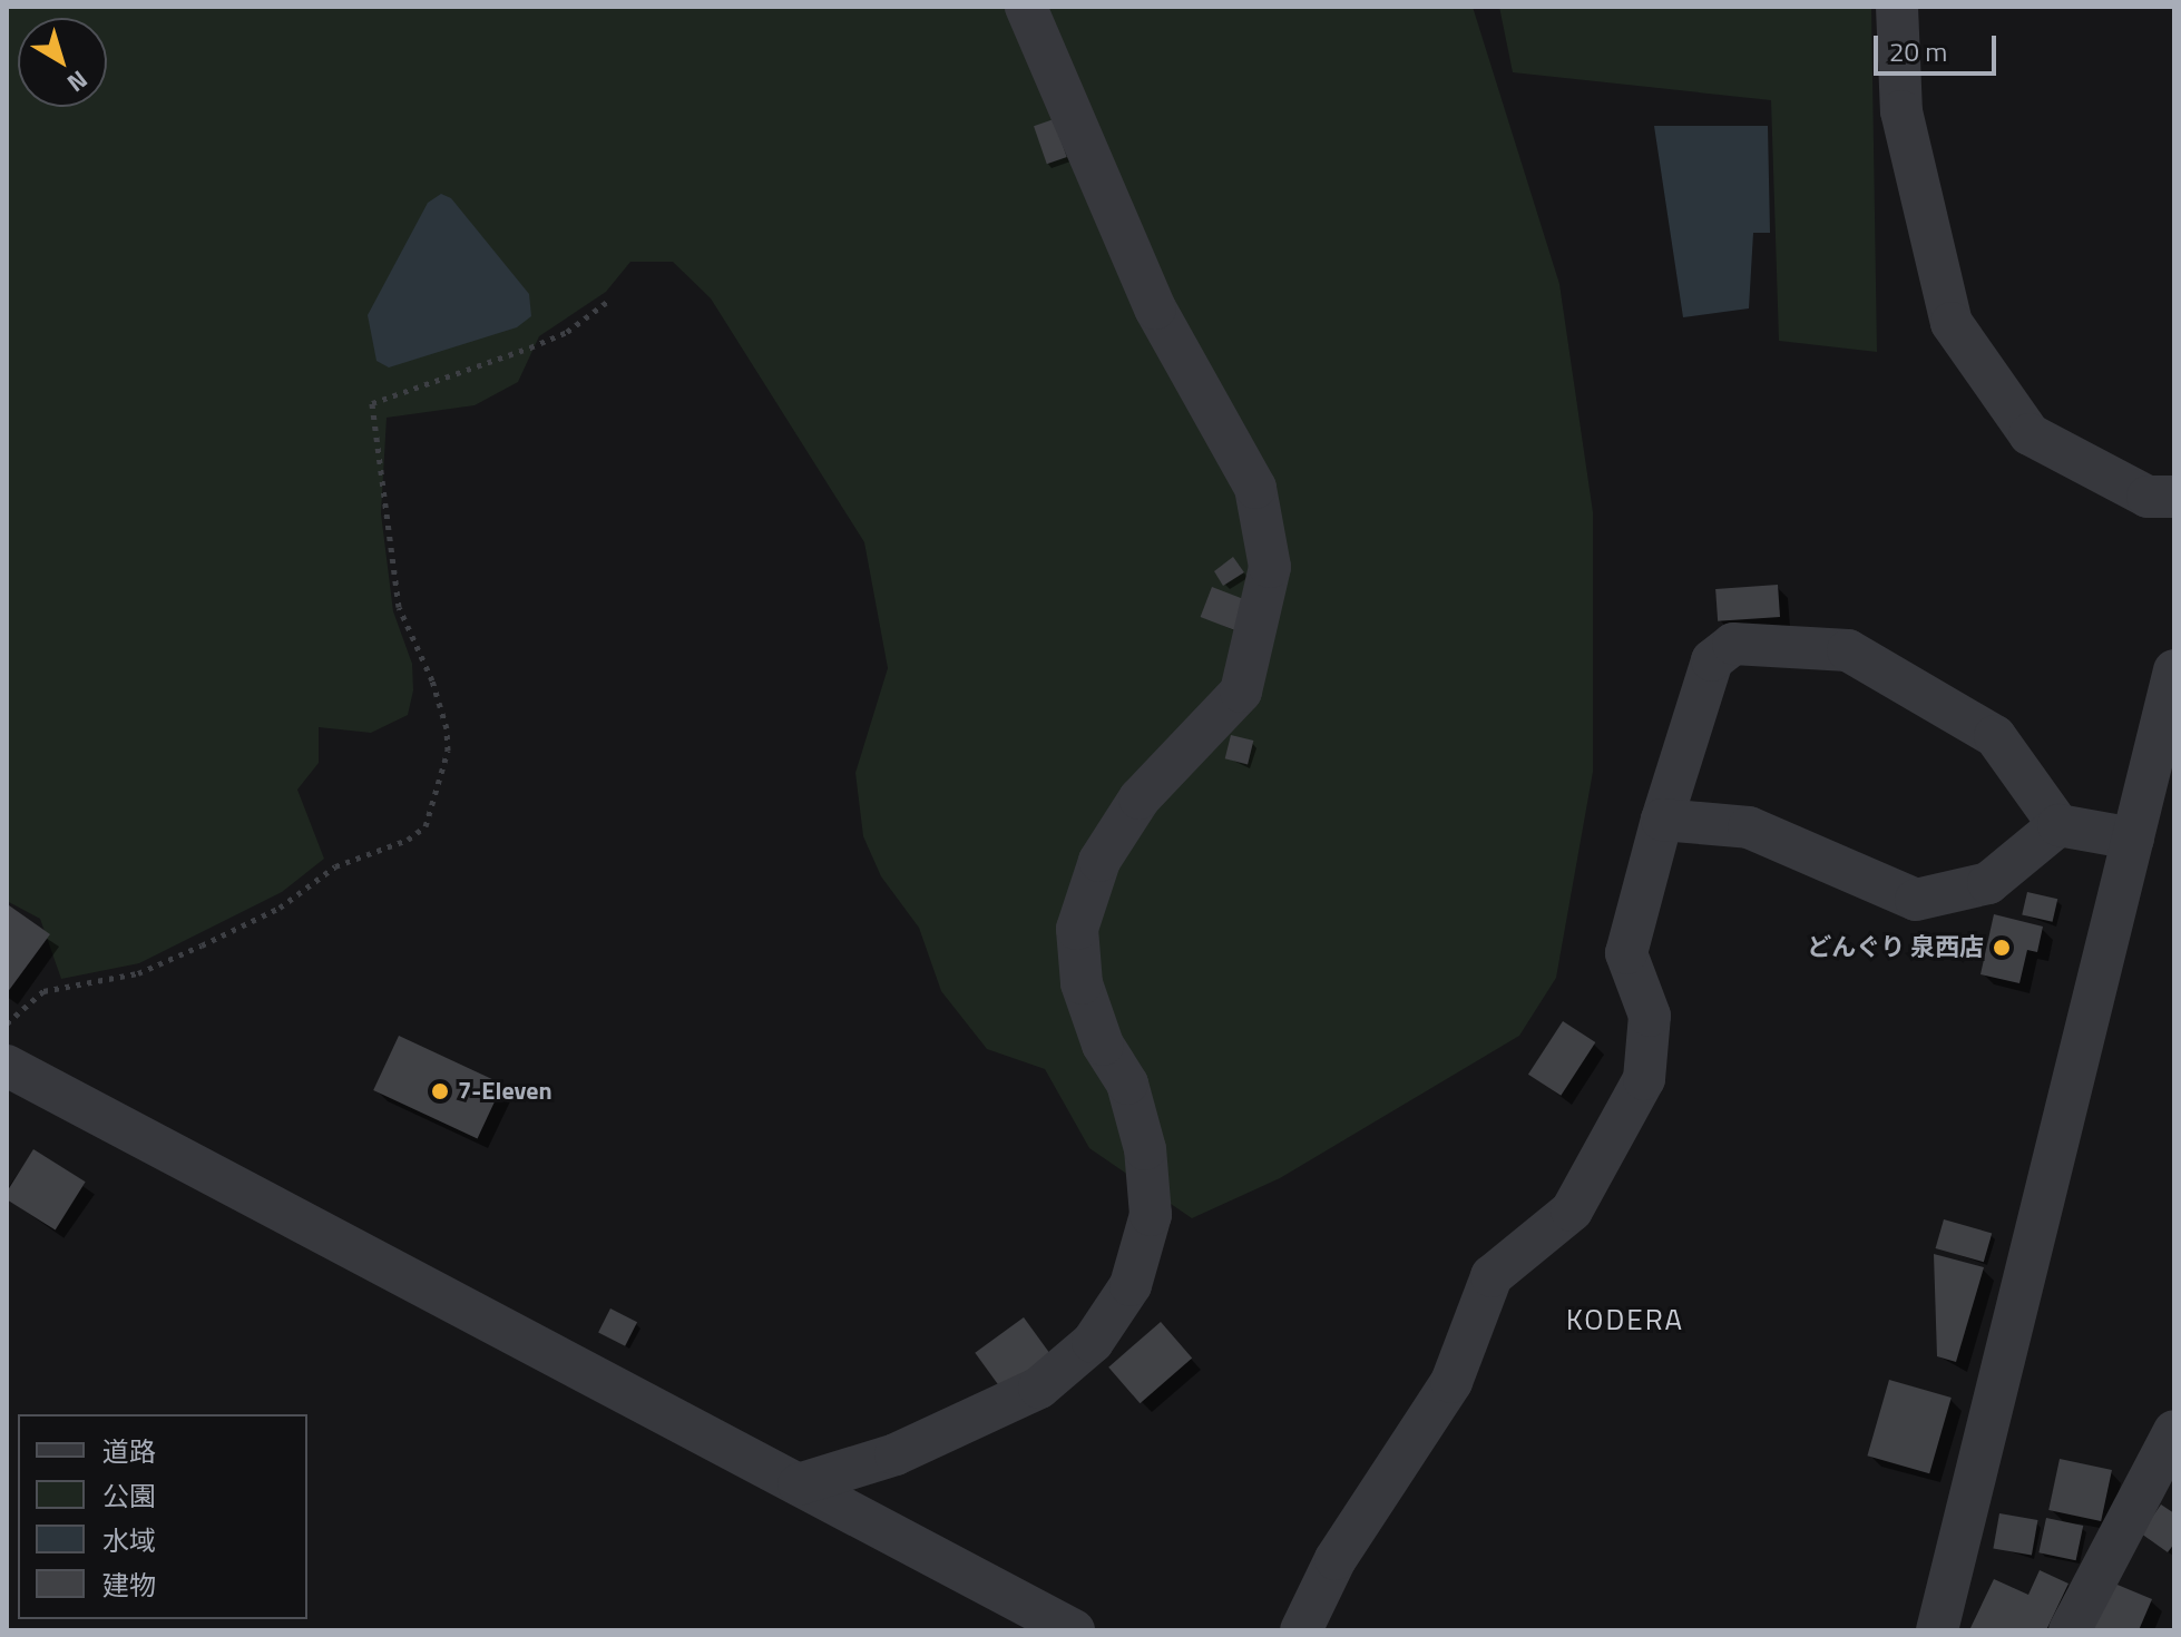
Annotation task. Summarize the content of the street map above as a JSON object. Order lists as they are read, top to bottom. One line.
{"districts":["KODERA"],"places":["どんぐり 泉西店","7-Eleven"],"legend":["道路","公園","水域","建物"],"scale_bar":"20 m","north":"bottom right"}
